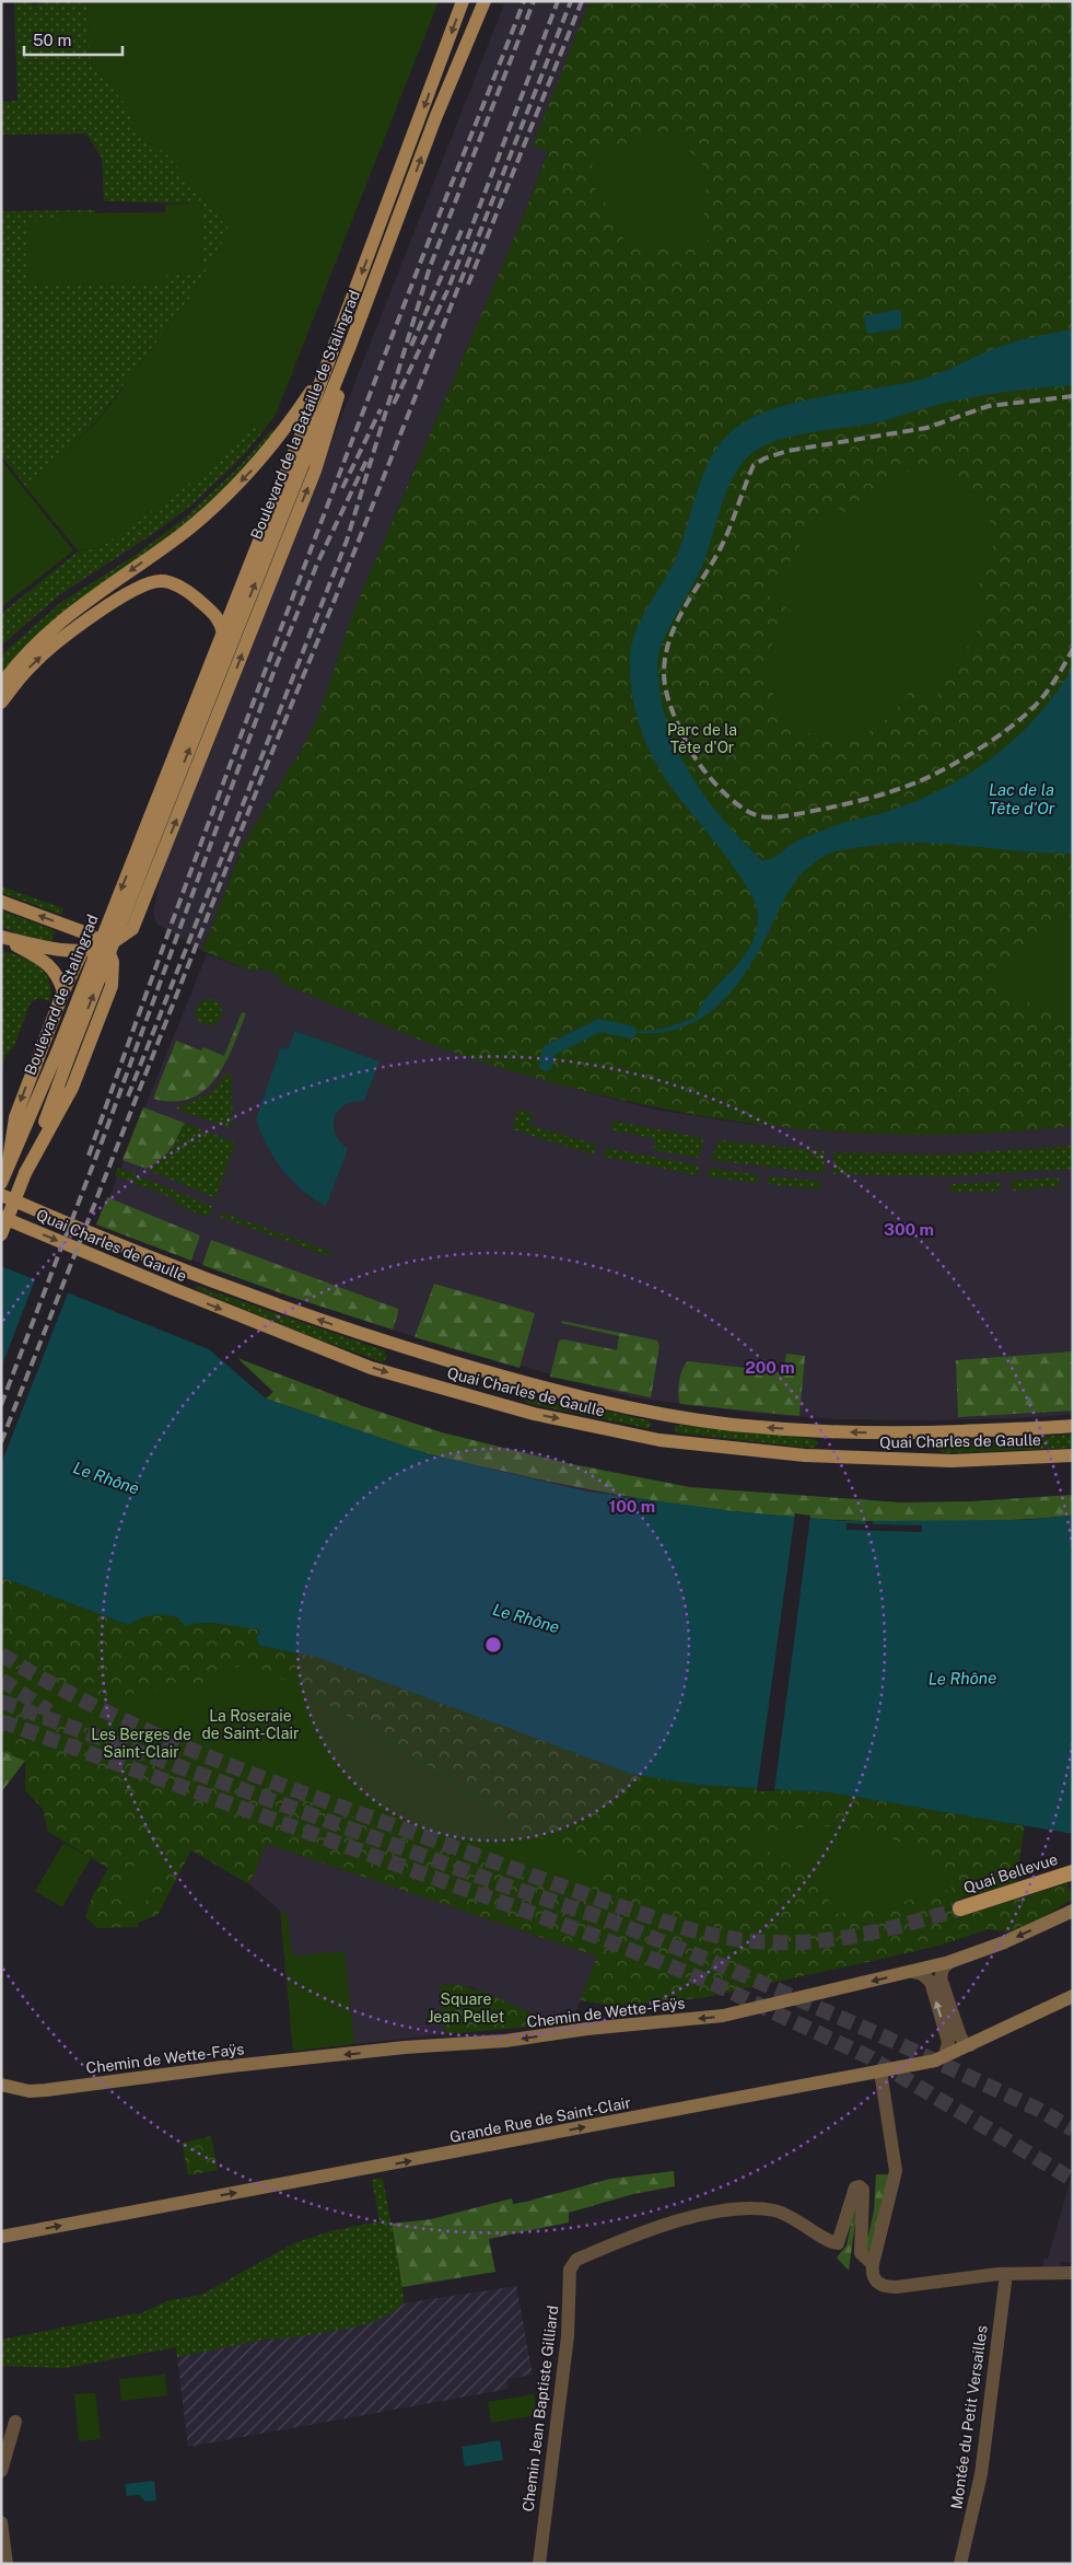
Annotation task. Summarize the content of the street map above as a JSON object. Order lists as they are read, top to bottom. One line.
{"streets":{"highway":["Quai Bellevue"],"main road":["Boulevard de la Bataille de Stalingrad","Boulevard de Stalingrad","Quai Charles de Gaulle","Chemin de Wette-Faÿs","Grande Rue de Saint-Clair"],"street":["Chemin Jean Baptiste Gilliard","Montée du Petit Versailles"]},"crossings":[["Boulevard de la Bataille de Stalingrad","Boulevard de Stalingrad"]],"one_way":["Chemin de Wette-Faÿs","Grande Rue de Saint-Clair"],"water":["Lac de la Tête d'Or","Le Rhône"],"parks":["Parc de la Tête d'Or","La Roseraie de Saint-Clair","Les Berges de Saint-Clair","Square Jean Pellet"],"scale_bar":"50 m","rings":["300 m","200 m","100 m"]}
